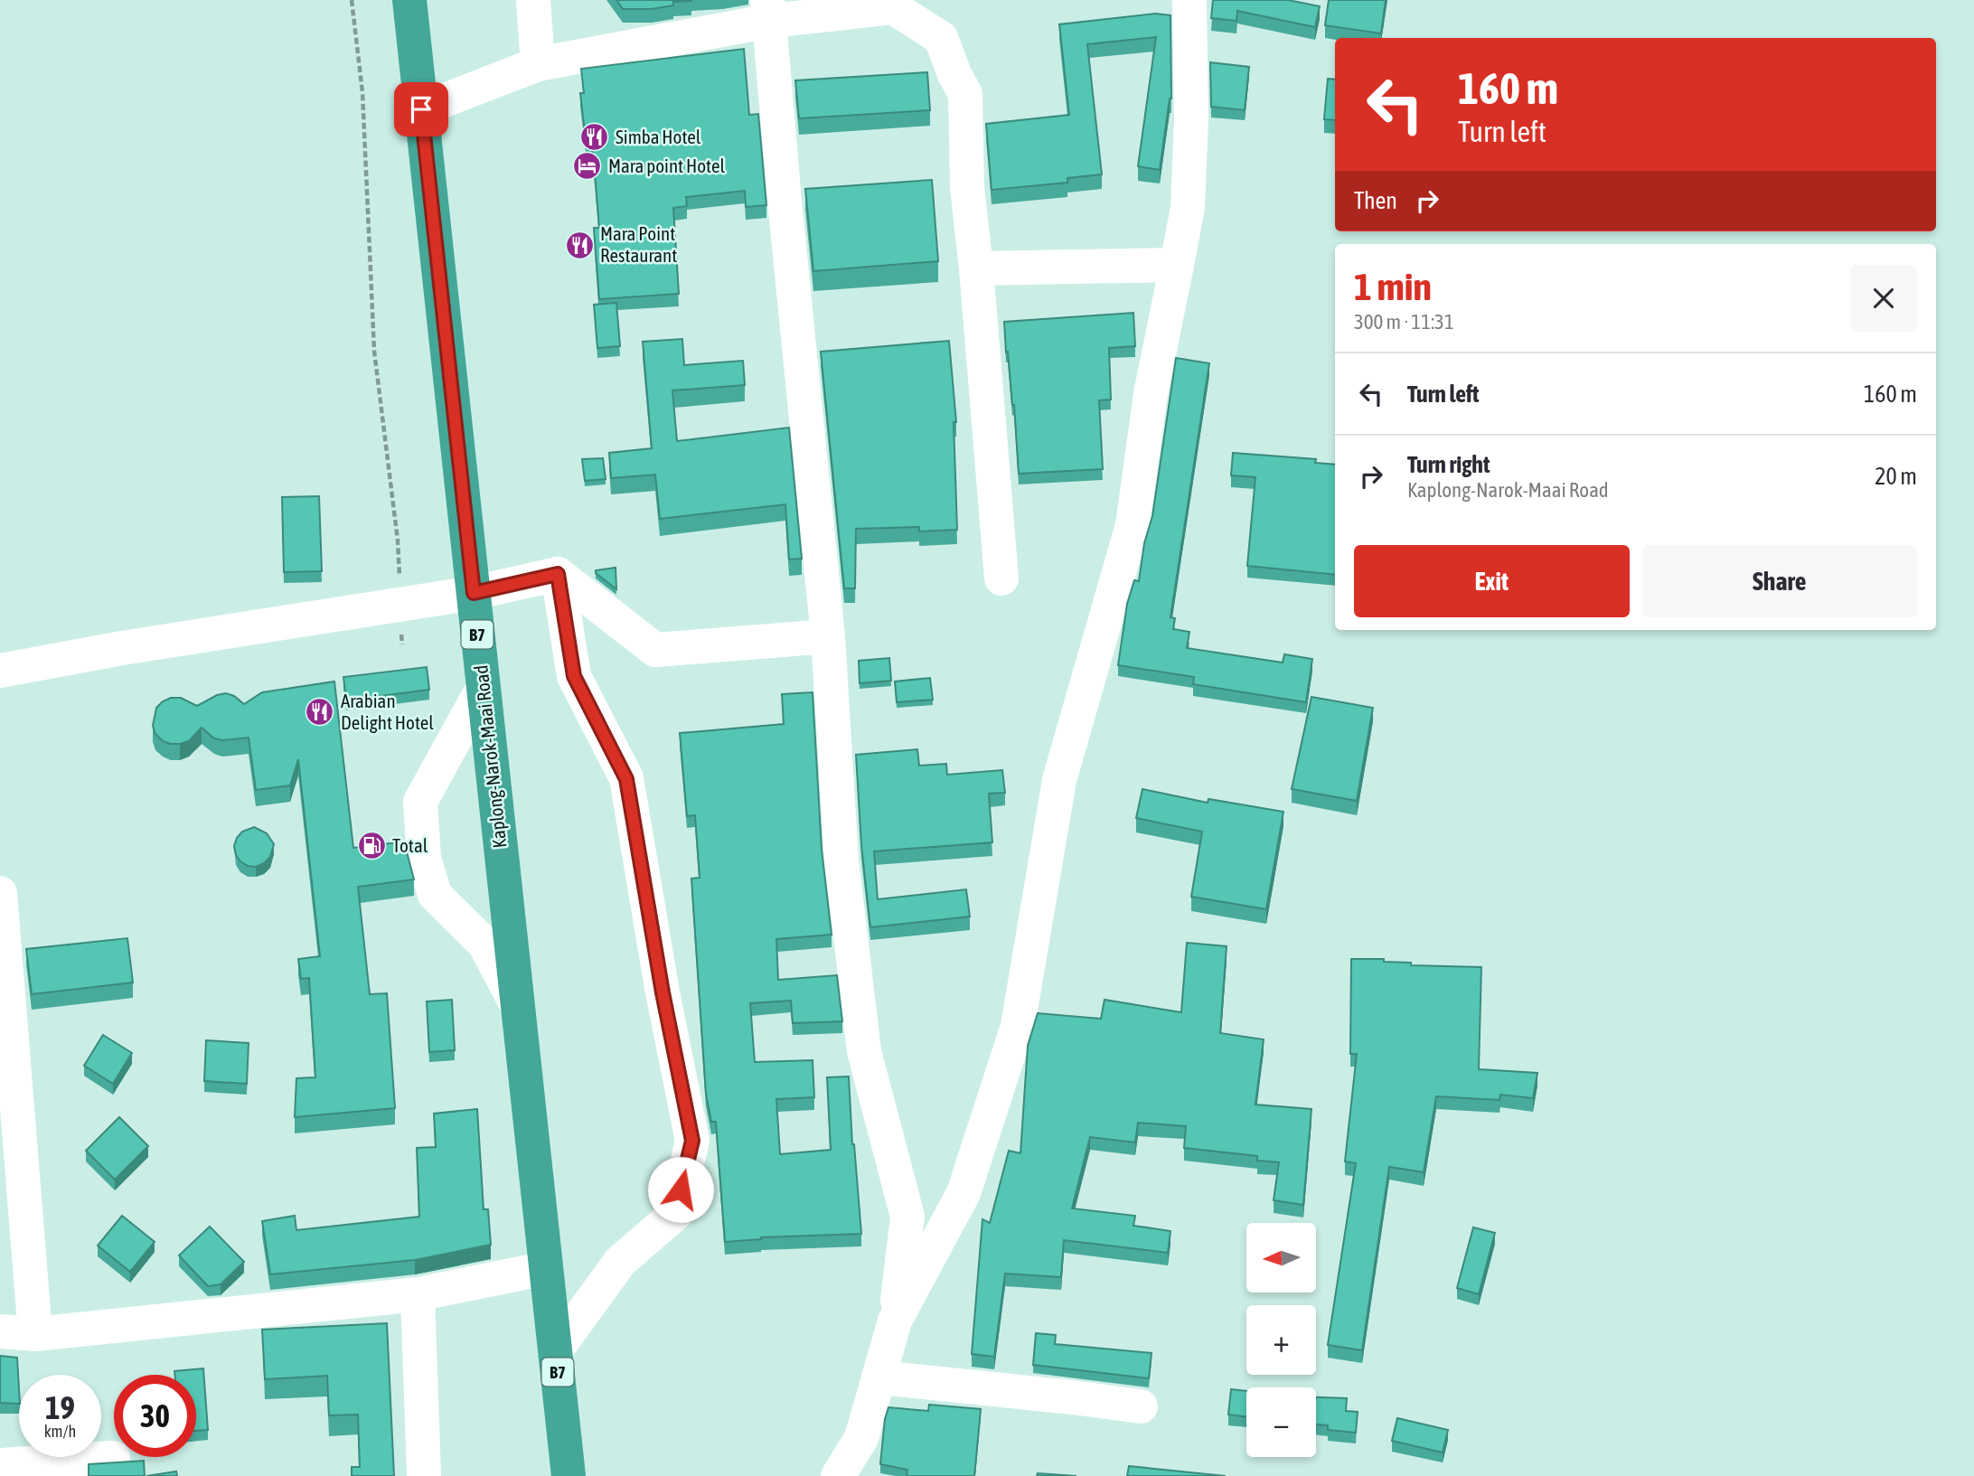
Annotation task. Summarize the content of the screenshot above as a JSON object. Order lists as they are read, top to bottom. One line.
{"streets":{"highway":["B7","Kaplong-Narok-Maai Road"]},"places":{"restaurant":["Simba Hotel","Mara Point Restaurant","Arabian Delight Hotel"],"hotel":["Mara point Hotel"],"fuel station":["Total"]},"north":"left","page":{"turn":["160 m","Turn left"],"then":"Then","heading":["1 min","300 m · 11:31"],"list":[{"name":"Turn left","value":"160 m"},{"name":"Turn right","note":"Kaplong-Narok-Maai Road","value":"20 m"}],"buttons":["Exit","Share"],"map_buttons":["+","−"],"speed":"19 km/h","limit":"30"}}
